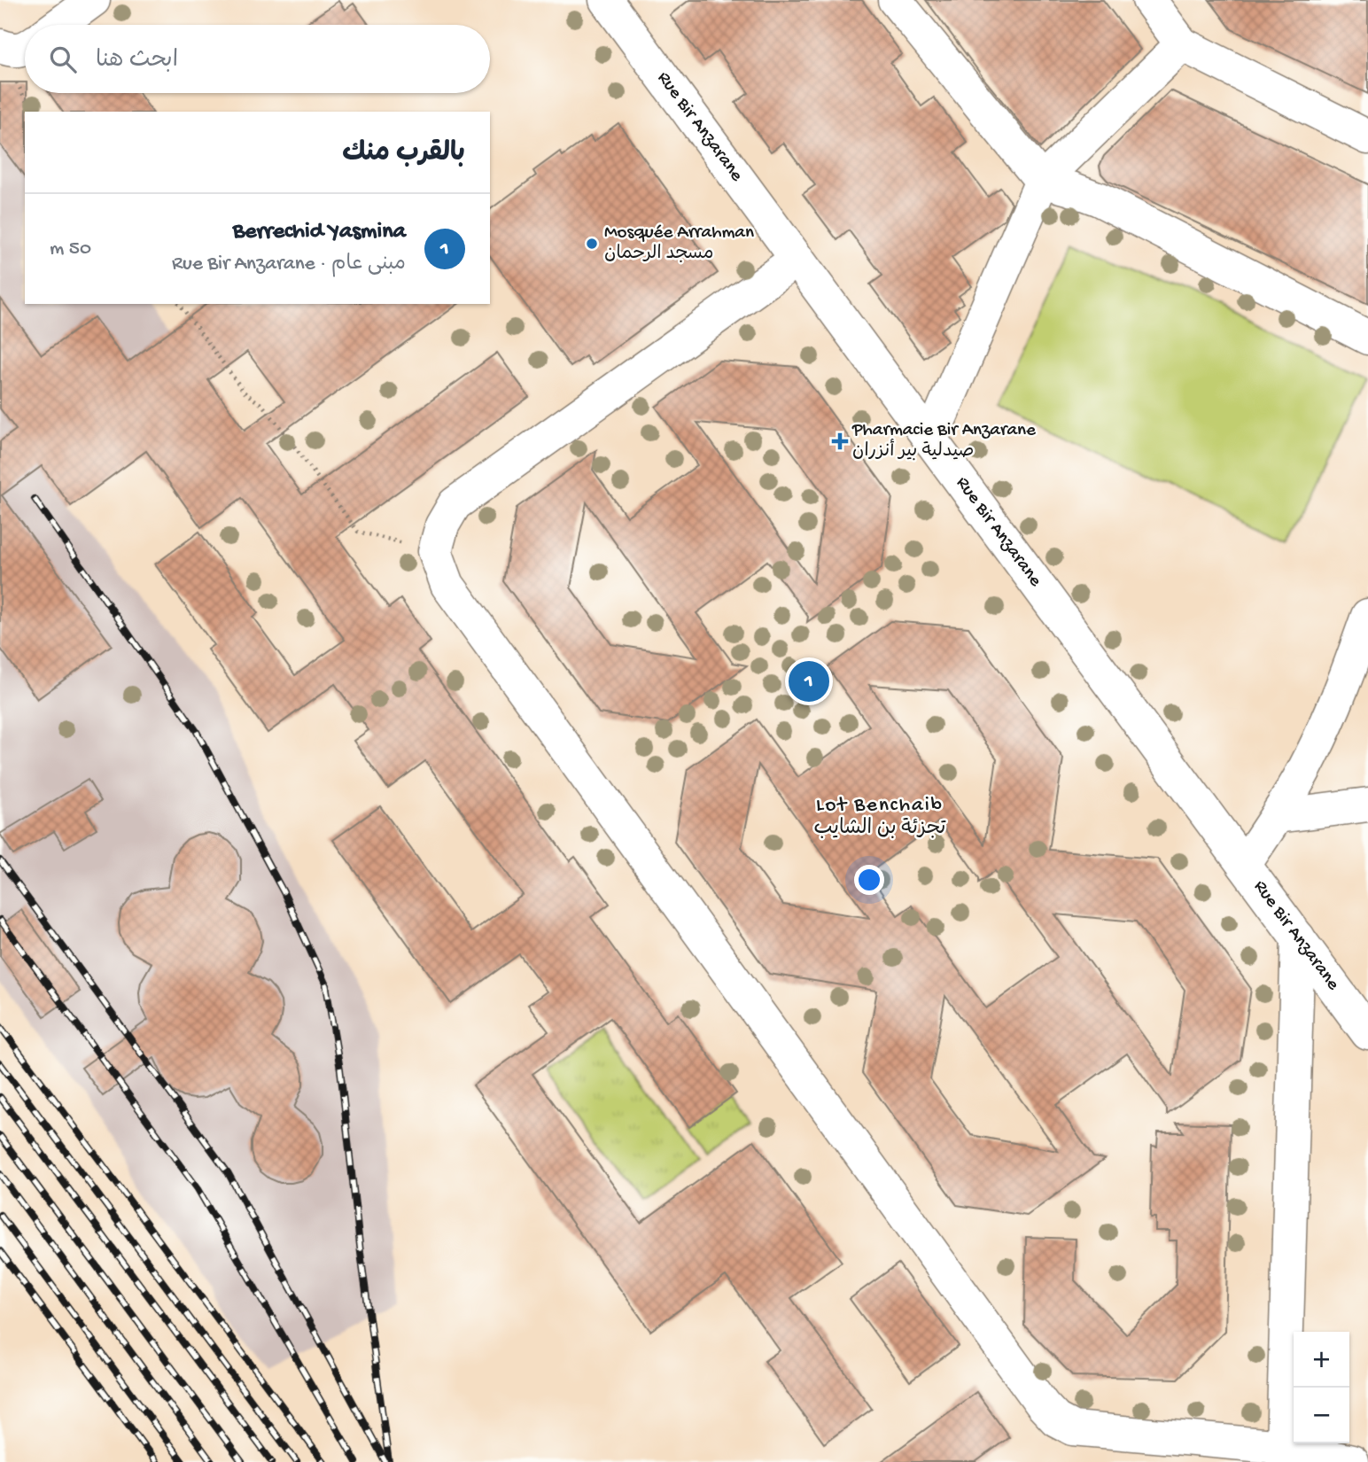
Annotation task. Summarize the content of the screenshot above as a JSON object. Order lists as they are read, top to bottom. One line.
{"streets":{"street":["Rue Bir Anzarane"]},"districts":["Lot Benchaib تجزئة بن الشايب"],"places":{"other":["Mosquée Arrahman مسجد الرحمان"],"health":["Pharmacie Bir Anzarane صيدلية بير أنزران"]},"page":{"search":"ابحث هنا","heading":"بالقرب منك","list":[{"mark":"1","name":"Berrechid Yasmina","note":"مبنى عام · Rue Bir Anzarane","value":"50 m"}],"pins":"1","map_buttons":["+","−"]}}
